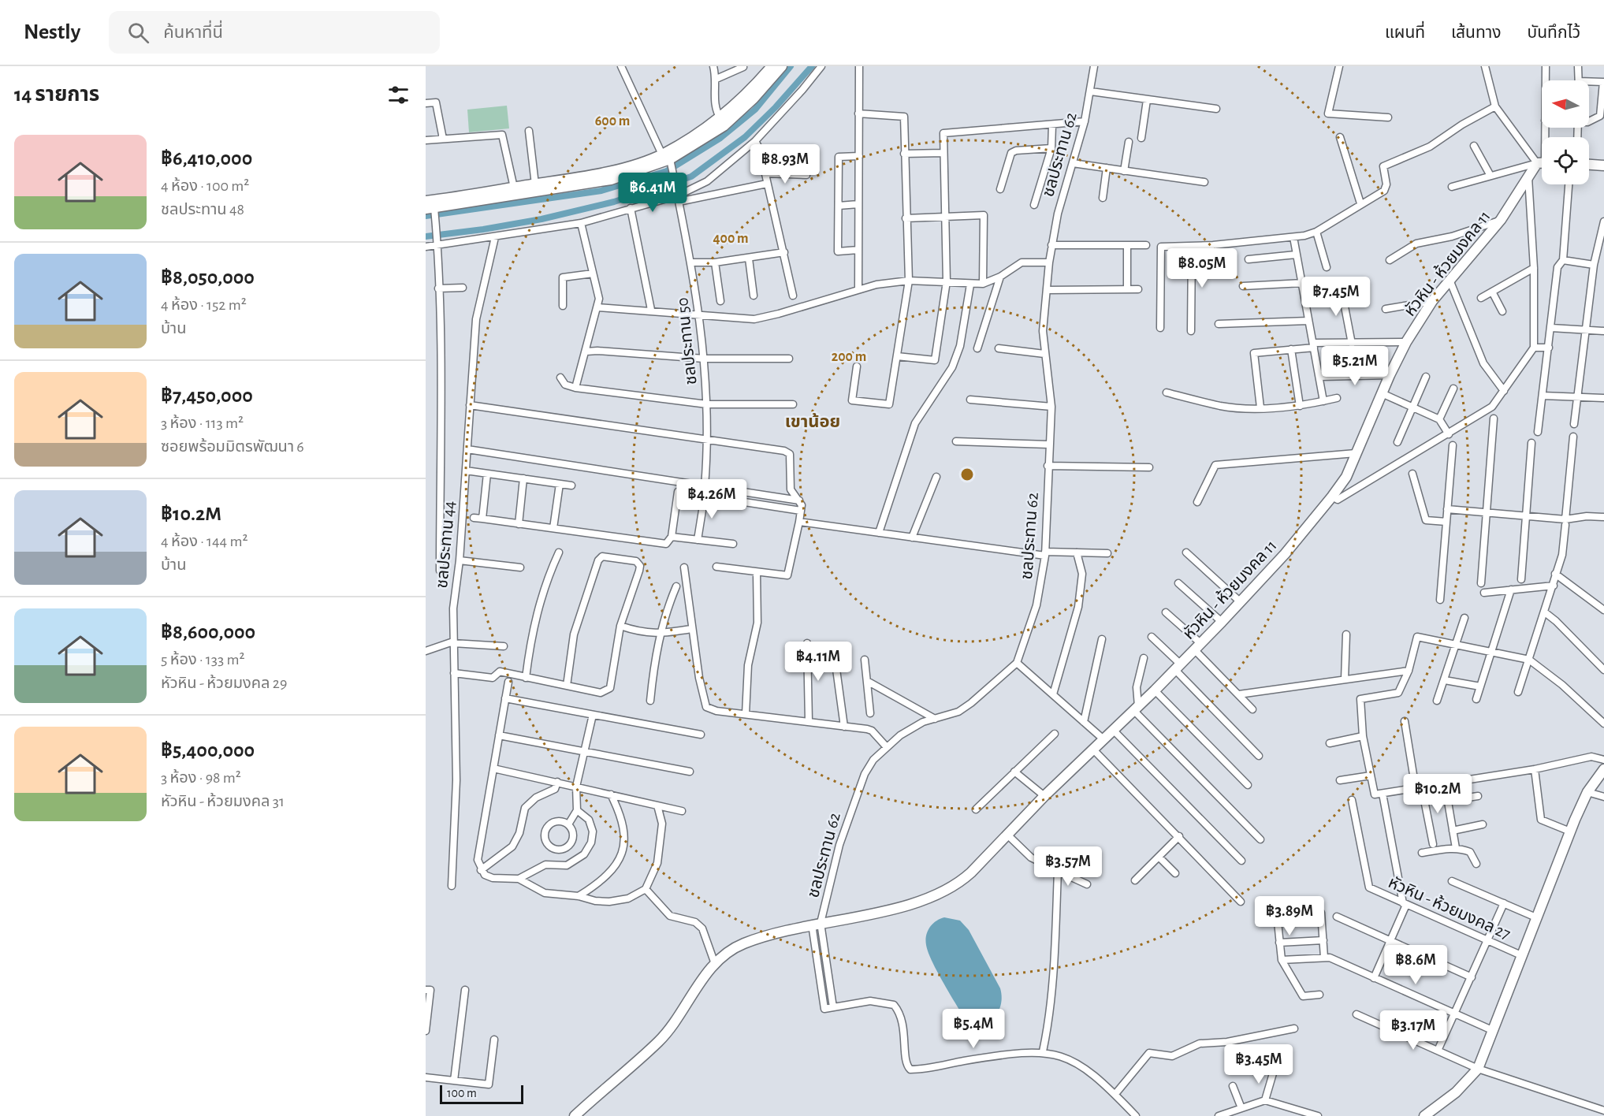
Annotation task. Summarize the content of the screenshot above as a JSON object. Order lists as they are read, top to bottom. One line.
{"streets":{"street":["ชลประทาน 62","หัวหิน - ห้วยมงคล 11","ชลประทาน 50","ชลประทาน 44","หัวหิน - ห้วยมงคล 27"]},"crossings":[["ชลประทาน 62","หัวหิน - ห้วยมงคล 11"]],"districts":["เขาน้อย"],"scale_bar":"100 m","north":"left","page":{"header":"Nestly","search":"ค้นหาที่นี่","nav":["แผนที่","เส้นทาง","บันทึกไว้"],"heading":"14 รายการ","list":[{"name":"฿6,410,000","note":"4 ห้อง · 100 m² · ชลประทาน 48"},{"name":"฿8,050,000","note":"4 ห้อง · 152 m² · บ้าน"},{"name":"฿7,450,000","note":"3 ห้อง · 113 m² · ซอยพร้อมมิตรพัฒนา 6"},{"name":"฿10.2M","note":"4 ห้อง · 144 m² · บ้าน"},{"name":"฿8,600,000","note":"5 ห้อง · 133 m² · หัวหิน - ห้วยมงคล 29"},{"name":"฿5,400,000","note":"3 ห้อง · 98 m² · หัวหิน - ห้วยมงคล 31"}],"price":["฿8.93M","฿6.41M","฿8.05M","฿7.45M","฿5.21M","฿4.26M","฿4.11M","฿10.2M","฿3.57M","฿3.89M","฿8.6M","฿5.4M","฿3.17M","฿3.45M"],"scale":"100 m"},"rings":["600 m","400 m","200 m"]}
